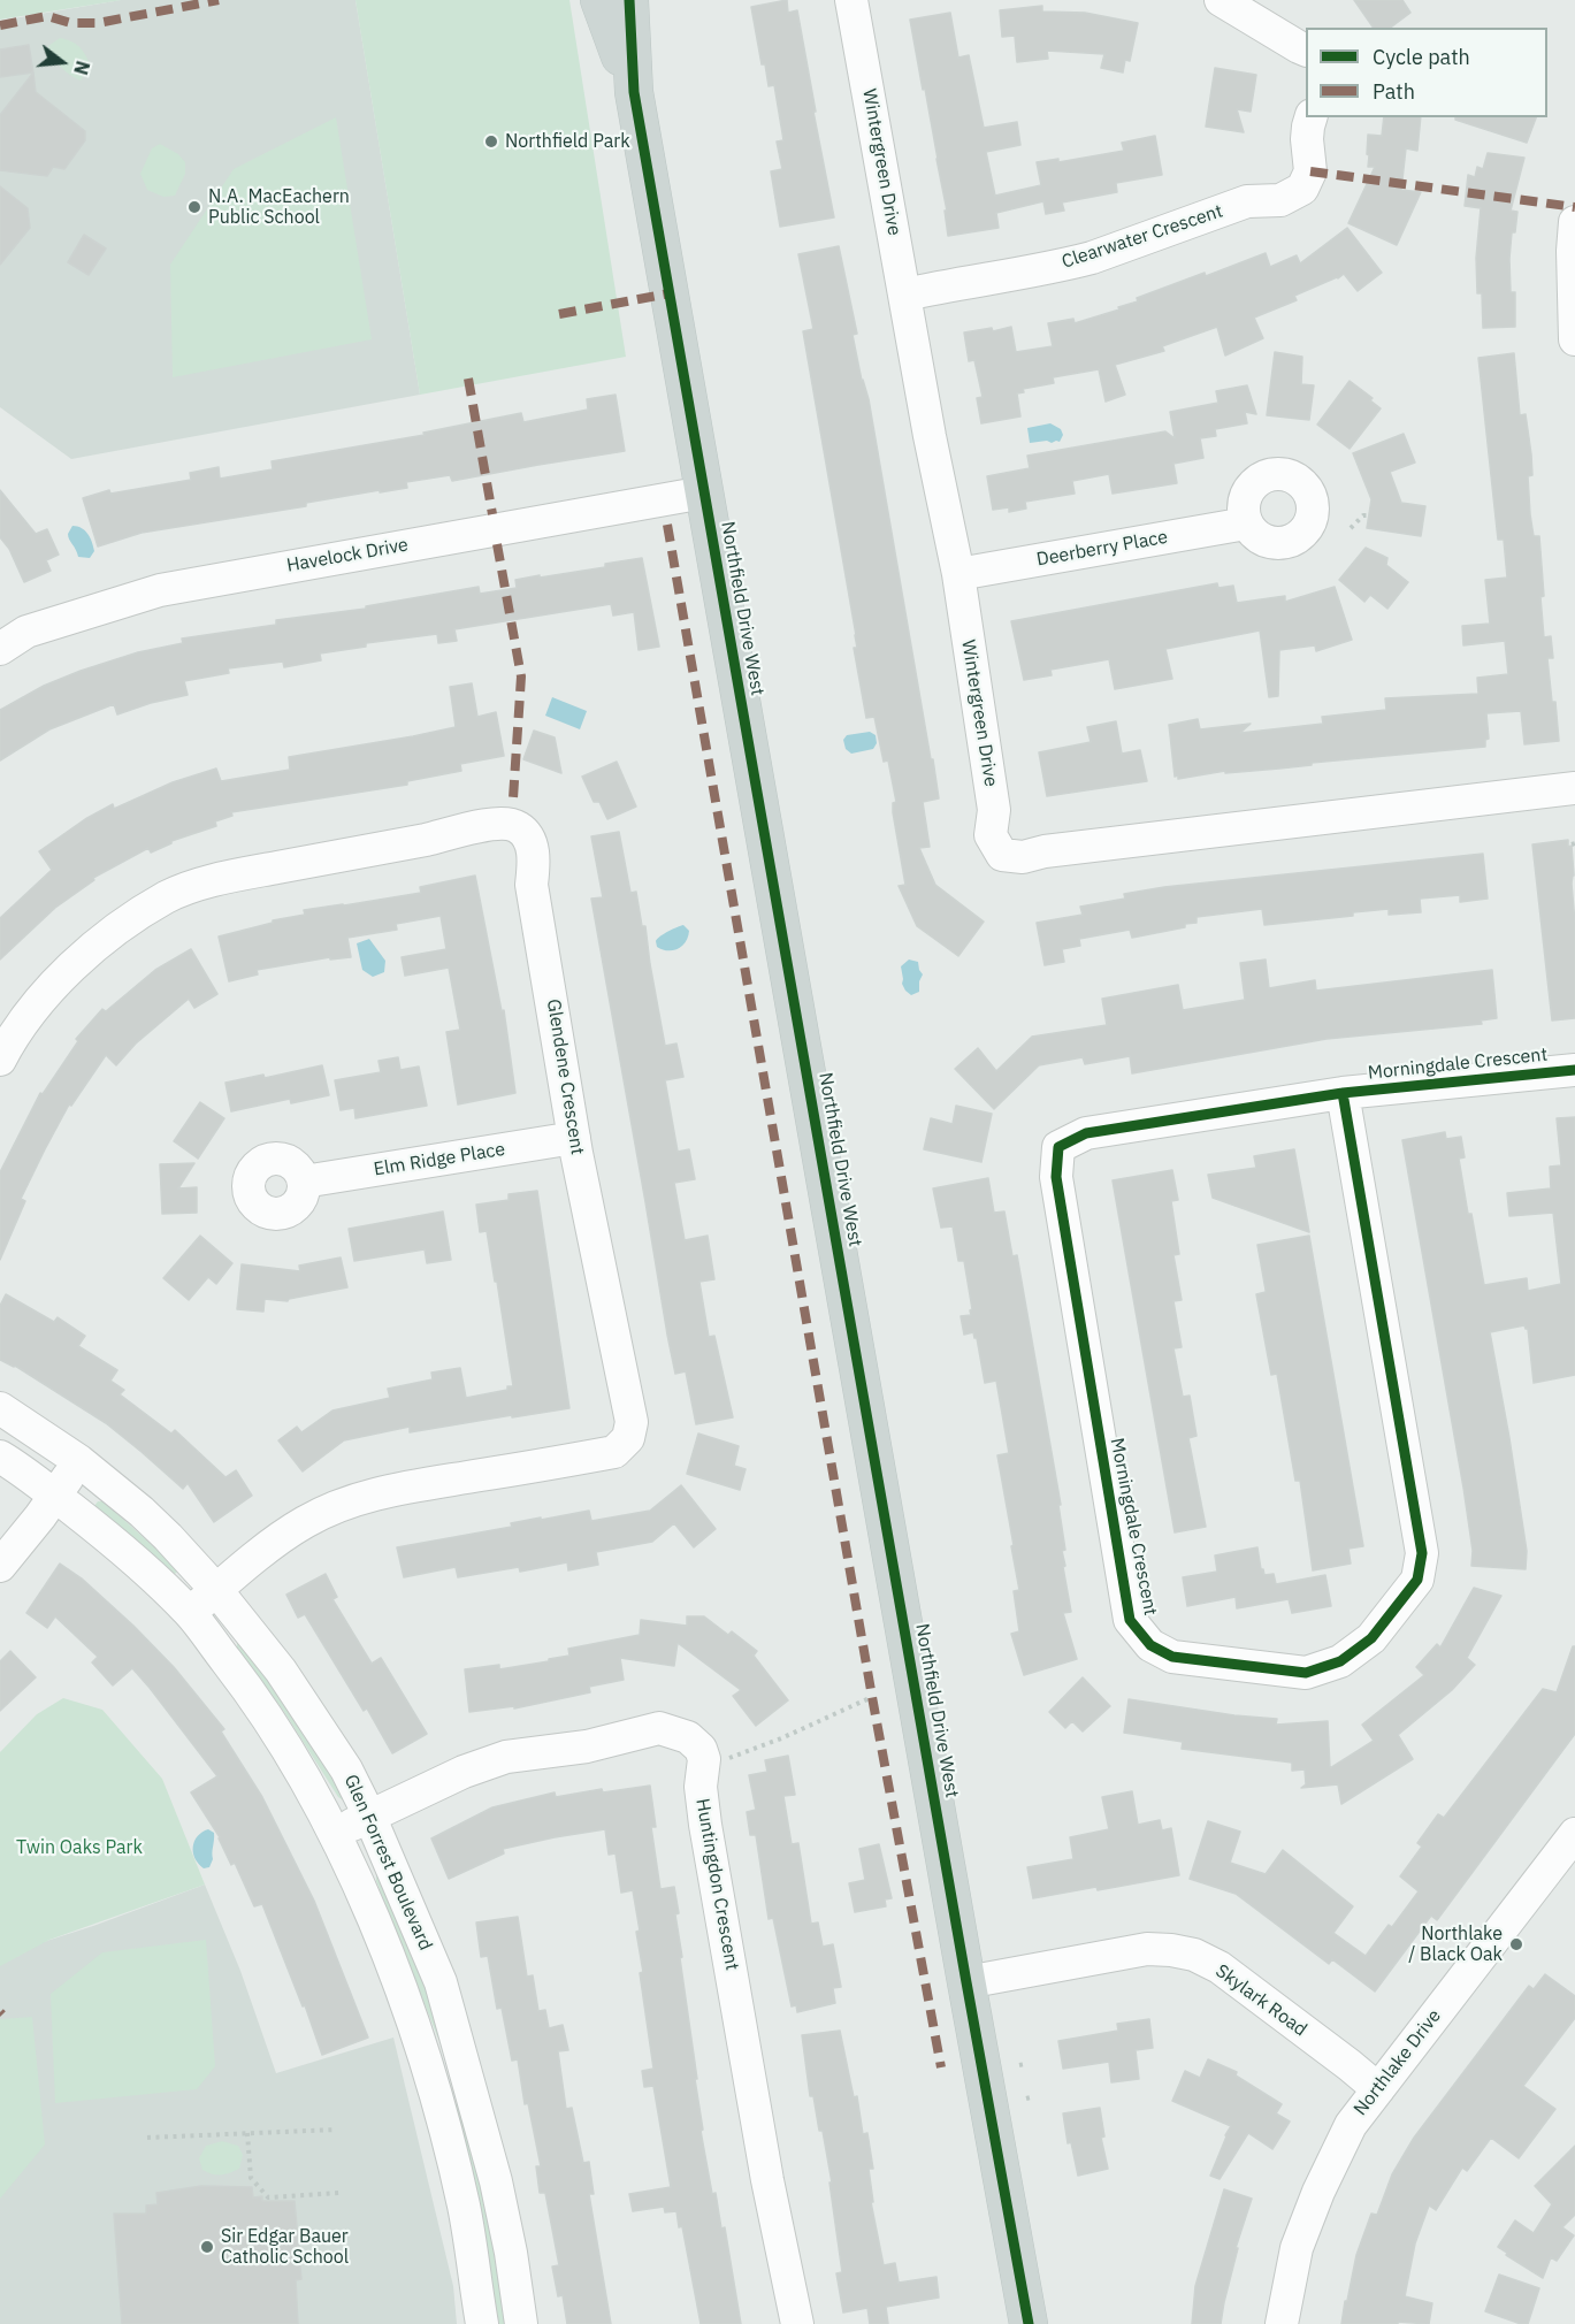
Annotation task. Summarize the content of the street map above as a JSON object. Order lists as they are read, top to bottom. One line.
{"streets":{"main road":["Northfield Drive West"],"street":["Wintergreen Drive","Clearwater Crescent","Deerberry Place","Havelock Drive","Morningdale Crescent","Glendene Crescent","Elm Ridge Place","Glen Forrest Boulevard","Huntingdon Crescent","Skylark Road","Northlake Drive"]},"crossings":[["Wintergreen Drive","Clearwater Crescent"],["Wintergreen Drive","Deerberry Place"],["Havelock Drive","Northfield Drive West"],["Northfield Drive West","Skylark Road"],["Glendene Crescent","Elm Ridge Place"],["Glendene Crescent","Glen Forrest Boulevard"],["Skylark Road","Northlake Drive"]],"parks":["Twin Oaks Park"],"places":["Northfield Park","N.A. MacEachern Public School","Northlake / Black Oak","Sir Edgar Bauer Catholic School"],"legend":["Cycle path","Path"],"north":"right"}
